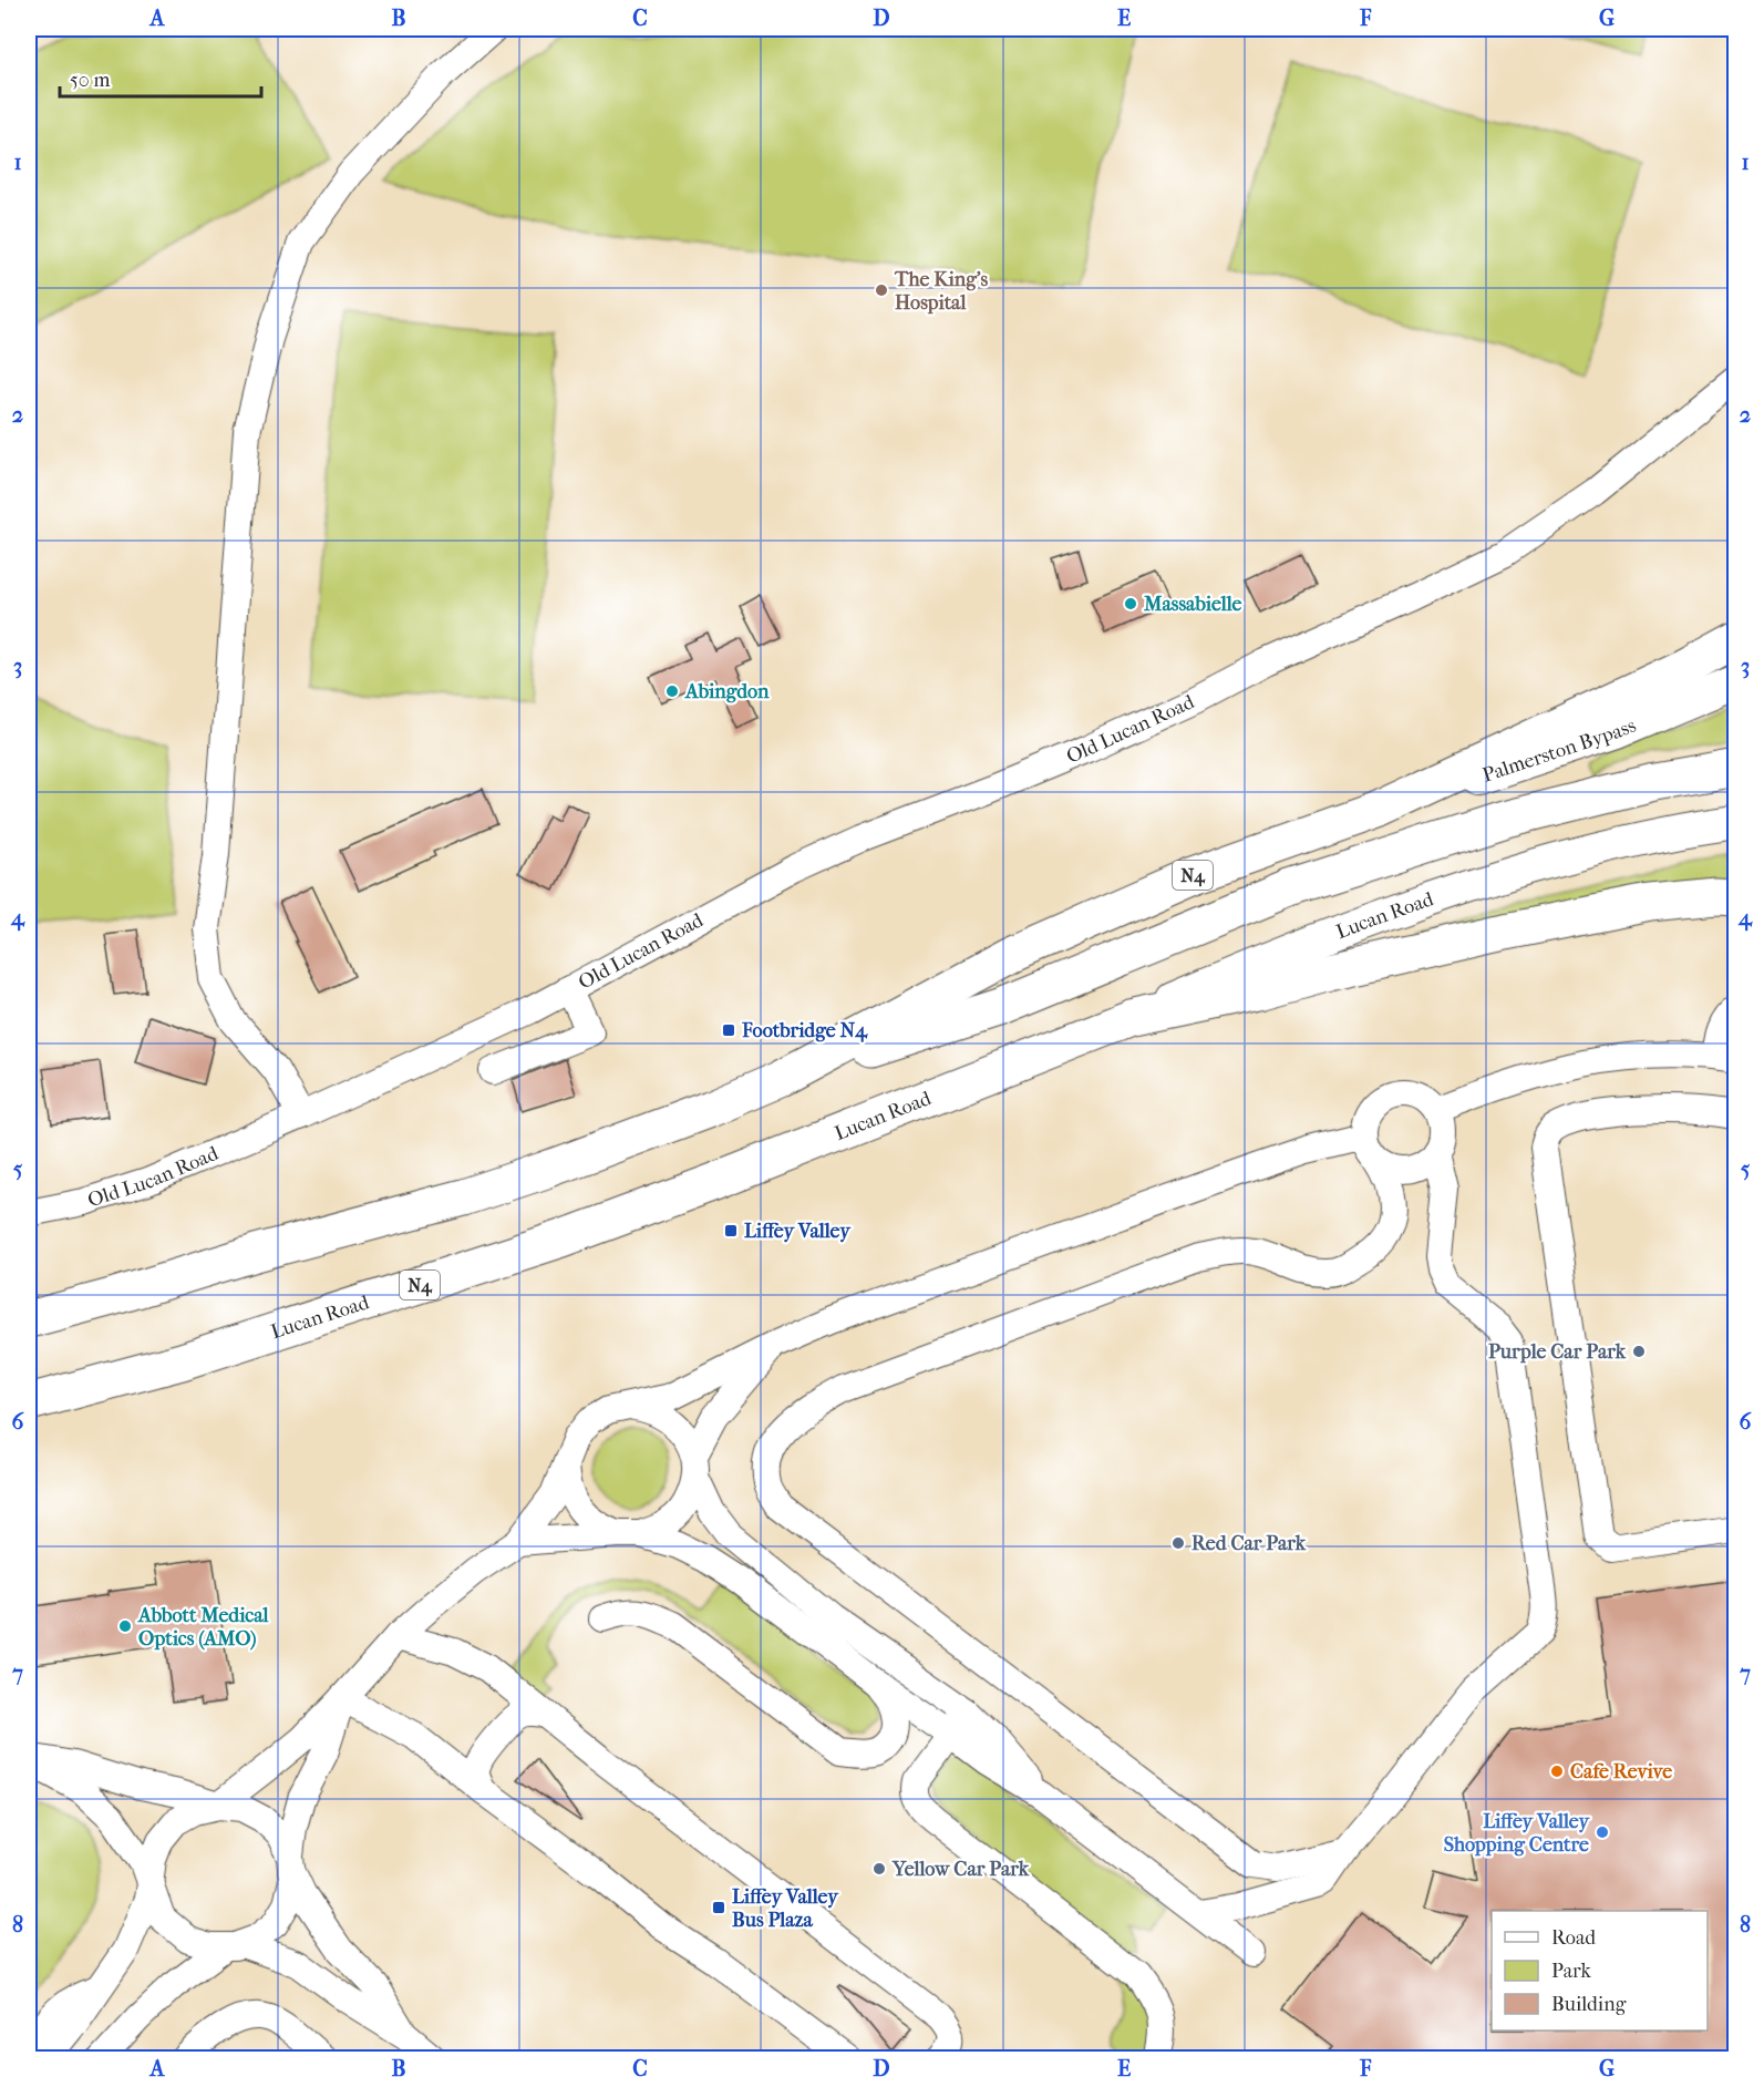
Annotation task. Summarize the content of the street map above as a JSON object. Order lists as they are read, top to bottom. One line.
{"streets":{"highway":["N4","Lucan Road"],"main road":["Palmerston Bypass"],"street":["Old Lucan Road"]},"crossings":[["Palmerston Bypass","N4"]],"places":{"other":["The King's Hospital","Massabielle","Abingdon","Purple Car Park","Red Car Park","Abbott Medical Optics (AMO)","Cafe Revive","Liffey Valley Shopping Centre","Yellow Car Park"],"transit":["Footbridge N4","Liffey Valley","Liffey Valley Bus Plaza"]},"legend":["Road","Park","Building"],"scale_bar":"50 m","grid":{"columns":["A","B","C","D","E","F","G"],"rows":["1","2","3","4","5","6","7","8"]}}
